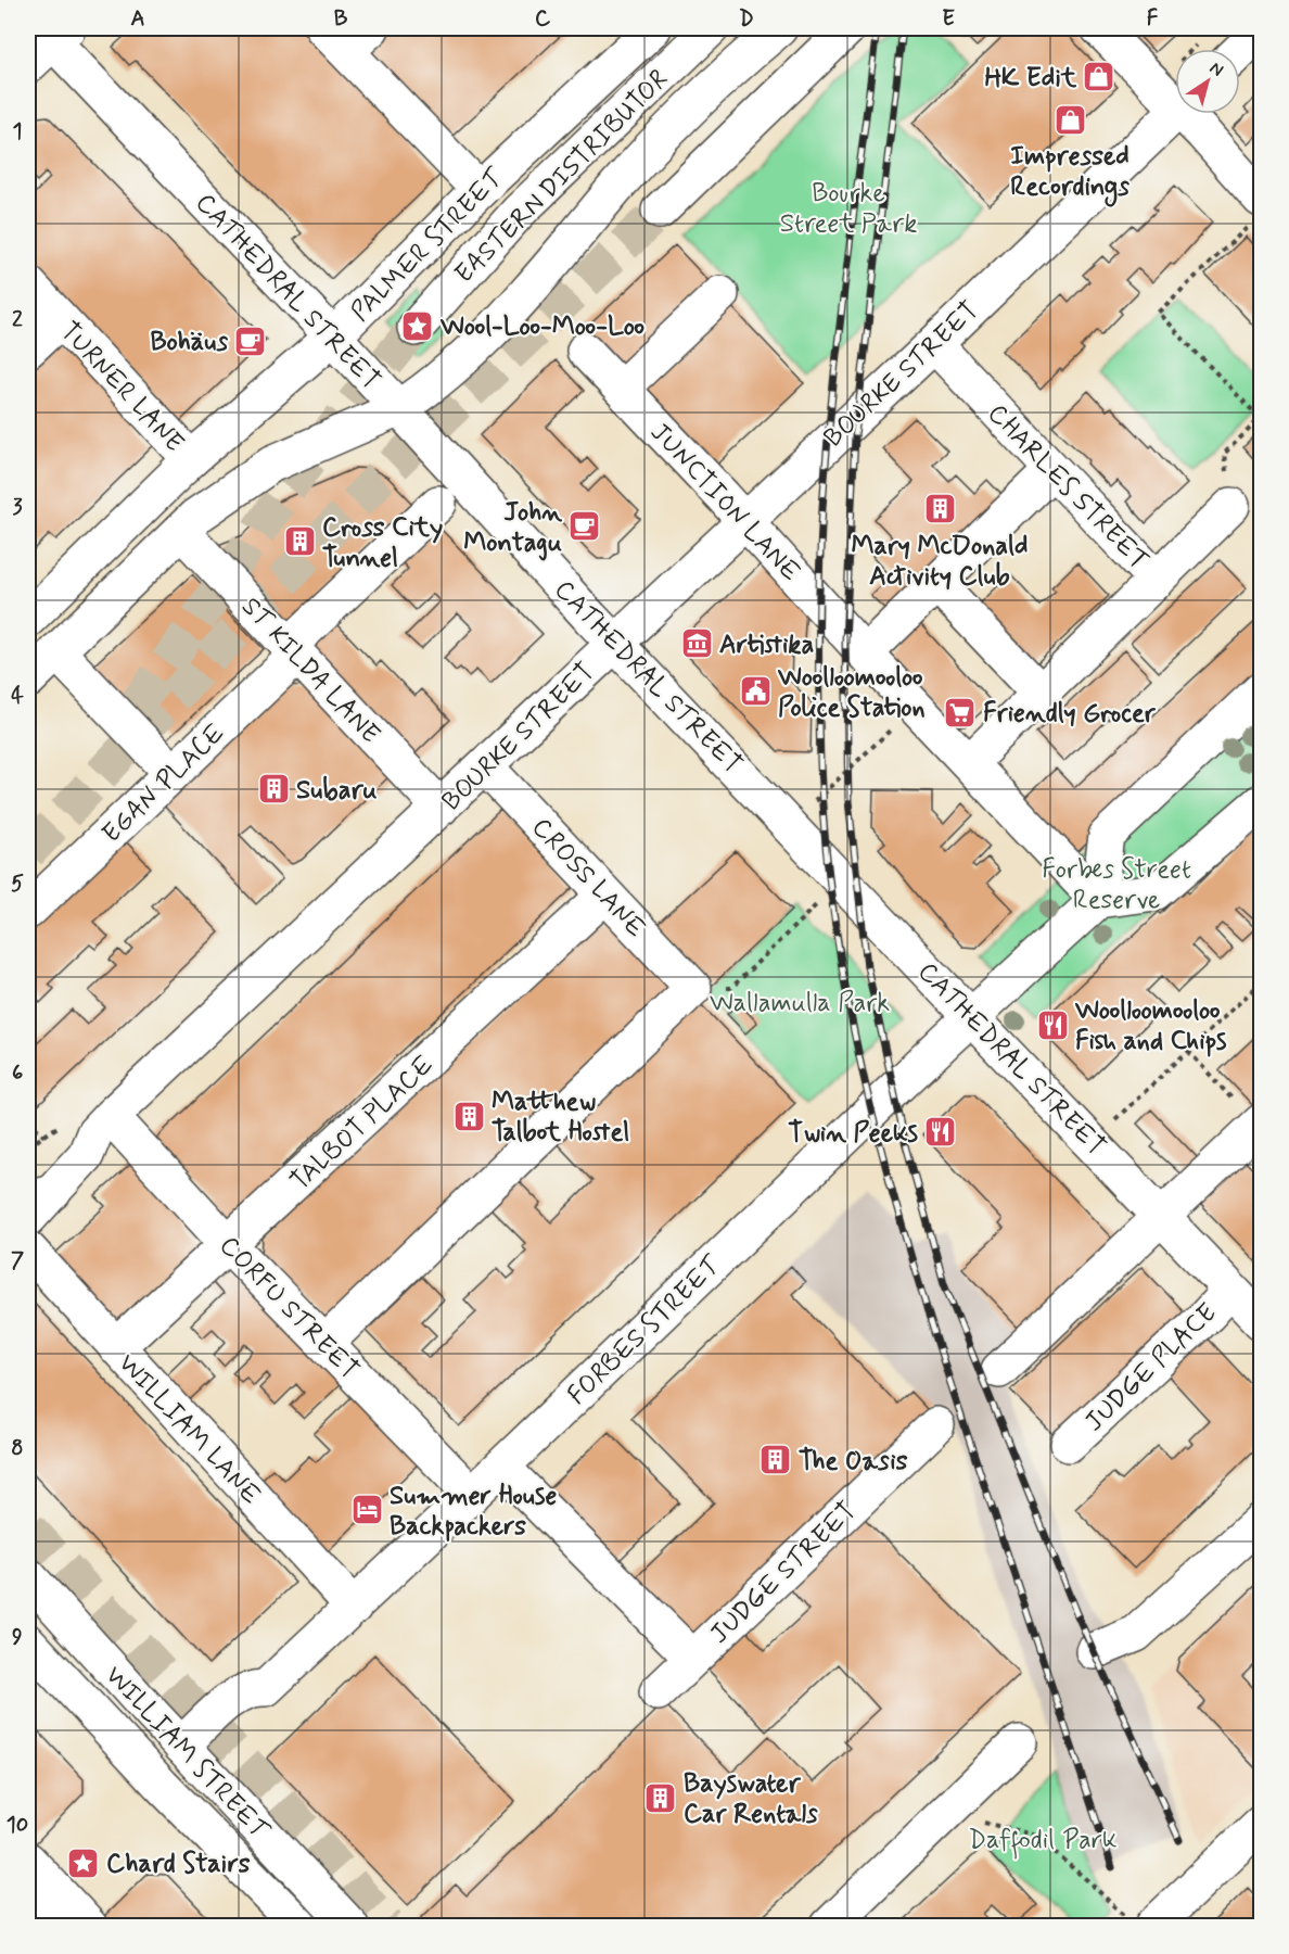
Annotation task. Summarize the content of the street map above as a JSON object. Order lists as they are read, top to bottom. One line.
{"streets":{"main road":["EASTERN DISTRIBUTOR","PALMER STREET","CATHEDRAL STREET","BOURKE STREET","TURNER LANE","CHARLES STREET","JUNCTION LANE","ST KILDA LANE","EGAN PLACE","CROSS LANE","TALBOT PLACE","CORFU STREET","FORBES STREET","JUDGE PLACE","WILLIAM LANE","JUDGE STREET","WILLIAM STREET"]},"crossings":[["PALMER STREET","CATHEDRAL STREET"],["PALMER STREET","TURNER LANE"],["CATHEDRAL STREET","BOURKE STREET"],["CATHEDRAL STREET","FORBES STREET"],["CATHEDRAL STREET","JUDGE PLACE"],["BOURKE STREET","CHARLES STREET"],["BOURKE STREET","JUNCTION LANE"],["BOURKE STREET","ST KILDA LANE"],["BOURKE STREET","CROSS LANE"],["BOURKE STREET","CORFU STREET"],["CHARLES STREET","JUNCTION LANE"],["JUNCTION LANE","FORBES STREET"],["ST KILDA LANE","EGAN PLACE"],["CROSS LANE","TALBOT PLACE"],["TALBOT PLACE","CORFU STREET"],["TALBOT PLACE","WILLIAM LANE"],["CORFU STREET","FORBES STREET"],["FORBES STREET","WILLIAM LANE"],["FORBES STREET","WILLIAM STREET"]],"parks":["Bourke Street Park","Forbes Street Reserve","Wallamulla Park","Daffodil Park"],"places":{"shop":["HK Edit","Impressed Recordings"],"place":["Wool-Loo-Moo-Loo","Chard Stairs"],"cafe":["Bohäus","John Montagu"],"building":["Mary McDonald Activity Club","Cross City Tunnel","Subaru","Matthew Talbot Hostel","The Oasis","Bayswater Car Rentals"],"museum":["Artistika"],"public building":["Woolloomooloo Police Station"],"supermarket":["Friendly Grocer"],"restaurant":["Woolloomooloo Fish and Chips","Twin Peeks"],"hotel":["Summer House Backpackers"]},"north":"top right","grid":{"columns":["A","B","C","D","E","F"],"rows":["1","2","3","4","5","6","7","8","9","10"]}}
